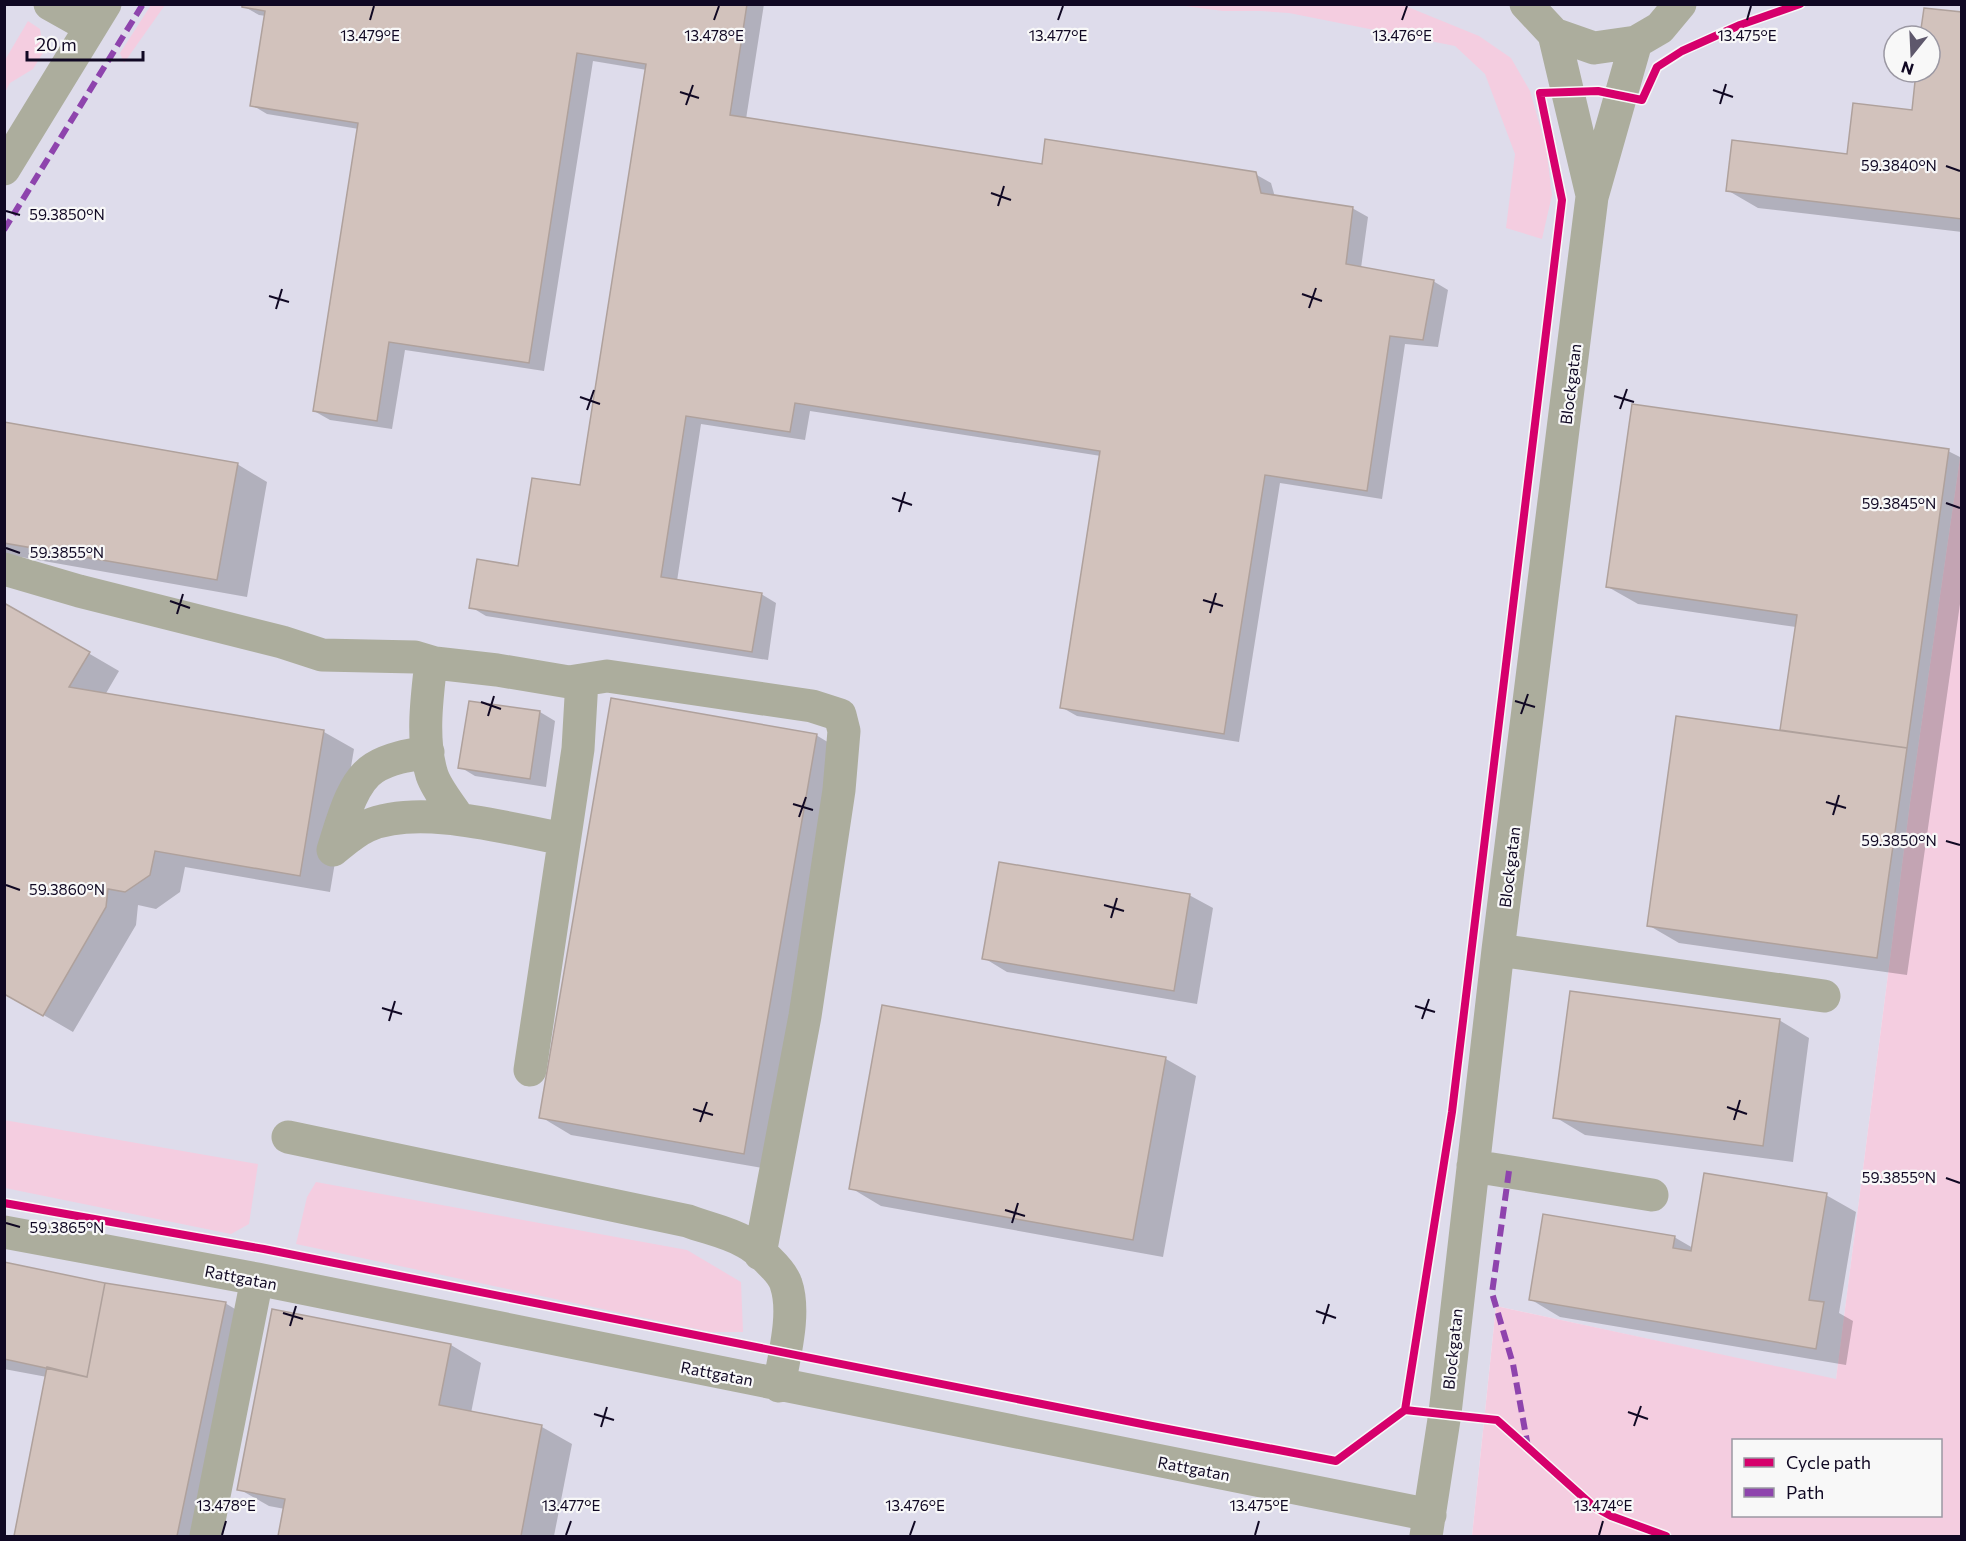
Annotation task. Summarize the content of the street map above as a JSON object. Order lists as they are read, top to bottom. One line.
{"streets":{"street":["Blockgatan","Rattgatan"]},"crossings":[["Blockgatan","Rattgatan"]],"legend":["Cycle path","Path"],"scale_bar":"20 m","north":"bottom","coordinates":["13.479°E","13.478°E","13.477°E","13.476°E","13.475°E","59.3840°N","59.3850°N","59.3845°N","59.3855°N","59.3860°N","59.3865°N","13.474°E"]}
